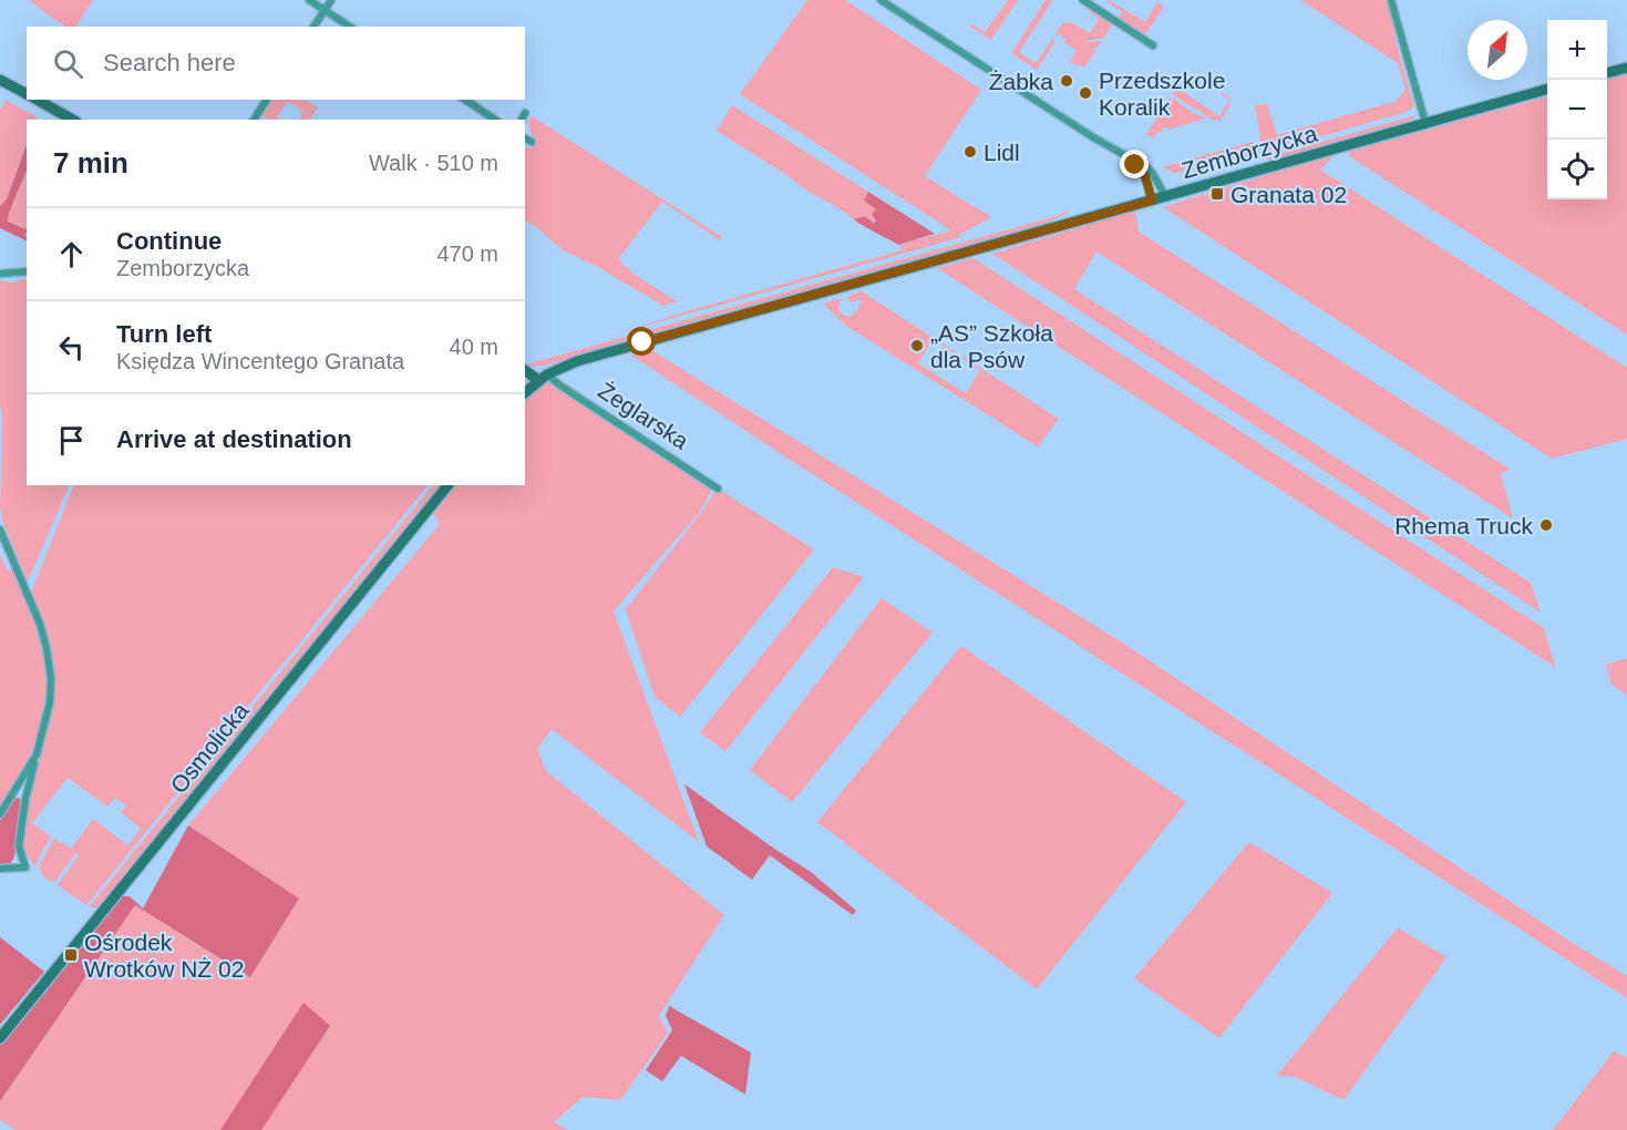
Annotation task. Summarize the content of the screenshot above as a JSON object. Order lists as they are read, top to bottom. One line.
{"streets":{"street":["Zemborzycka","Żeglarska","Osmolicka"]},"crossings":[["Zemborzycka","Żeglarska"]],"places":{"other":["Żabka","Przedszkole Koralik","Lidl","„AS” Szkoła dla Psów","Rhema Truck"],"transit":["Granata 02","Ośrodek Wrotków NŻ 02"]},"north":"top right","page":{"map_buttons":["+","−"],"search":"Search here","heading":["7 min","Walk · 510 m"],"list":[["Continue","Zemborzycka","470 m"],["Turn left","Księdza Wincentego Granata","40 m"],"Arrive at destination"]}}
